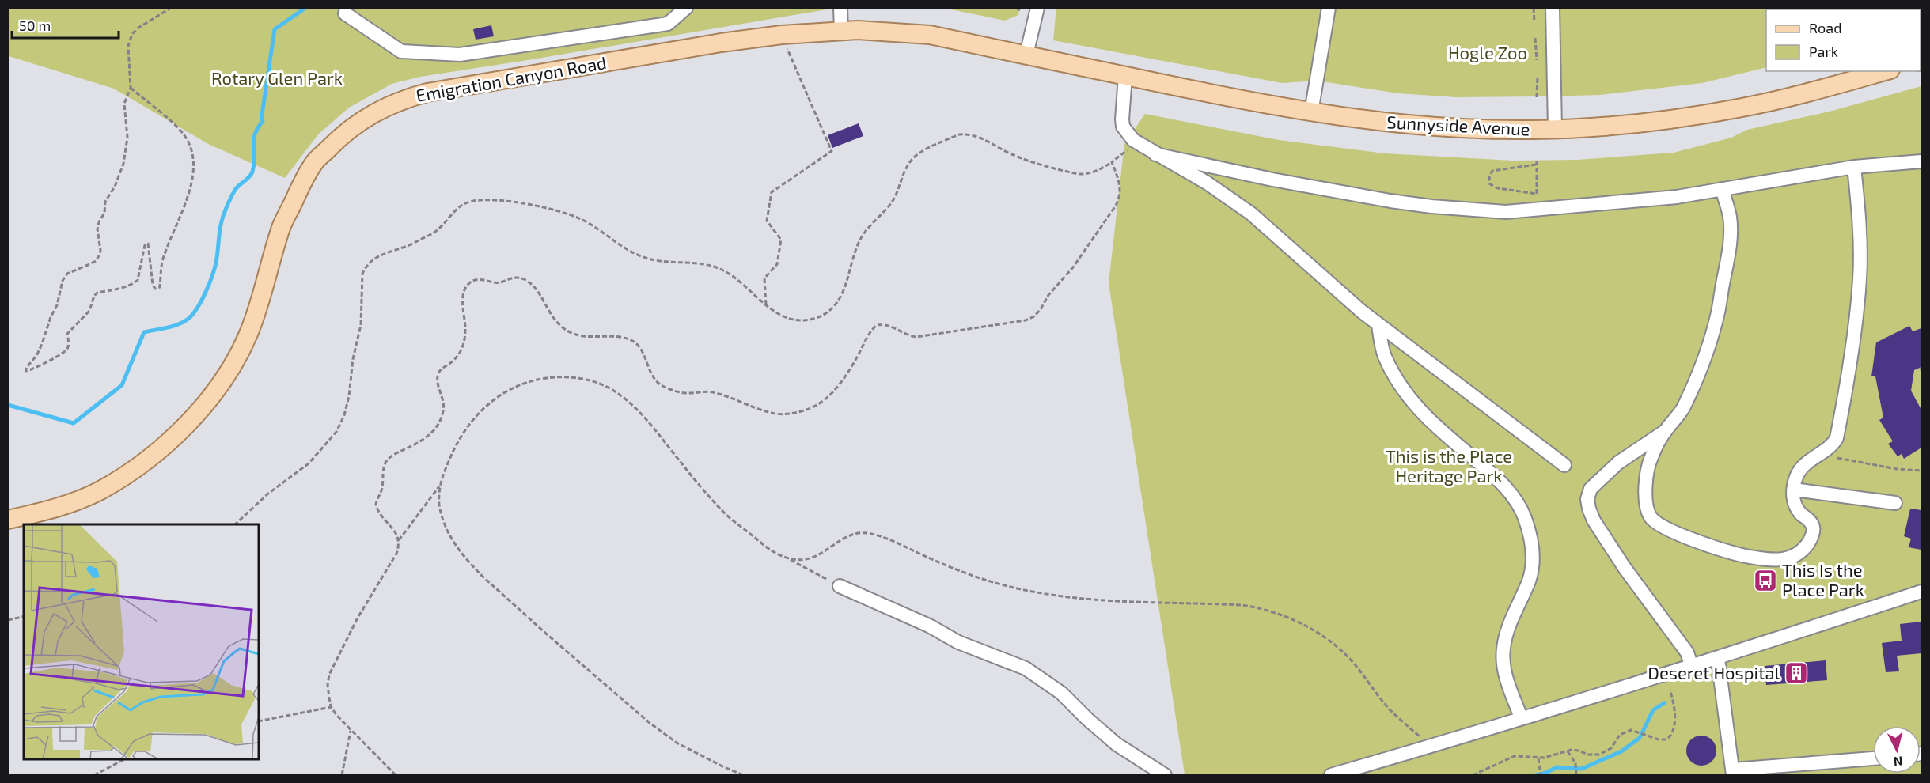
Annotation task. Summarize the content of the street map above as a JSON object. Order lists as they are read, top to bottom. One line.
{"streets":{"main road":["Emigration Canyon Road","Sunnyside Avenue"]},"crossings":[["Emigration Canyon Road","Sunnyside Avenue"]],"parks":["Hogle Zoo","Rotary Glen Park","This is the Place Heritage Park"],"places":{"bus stop":["This Is the Place Park"],"building":["Deseret Hospital"]},"legend":["Road","Park"],"scale_bar":"50 m","north":"bottom"}
